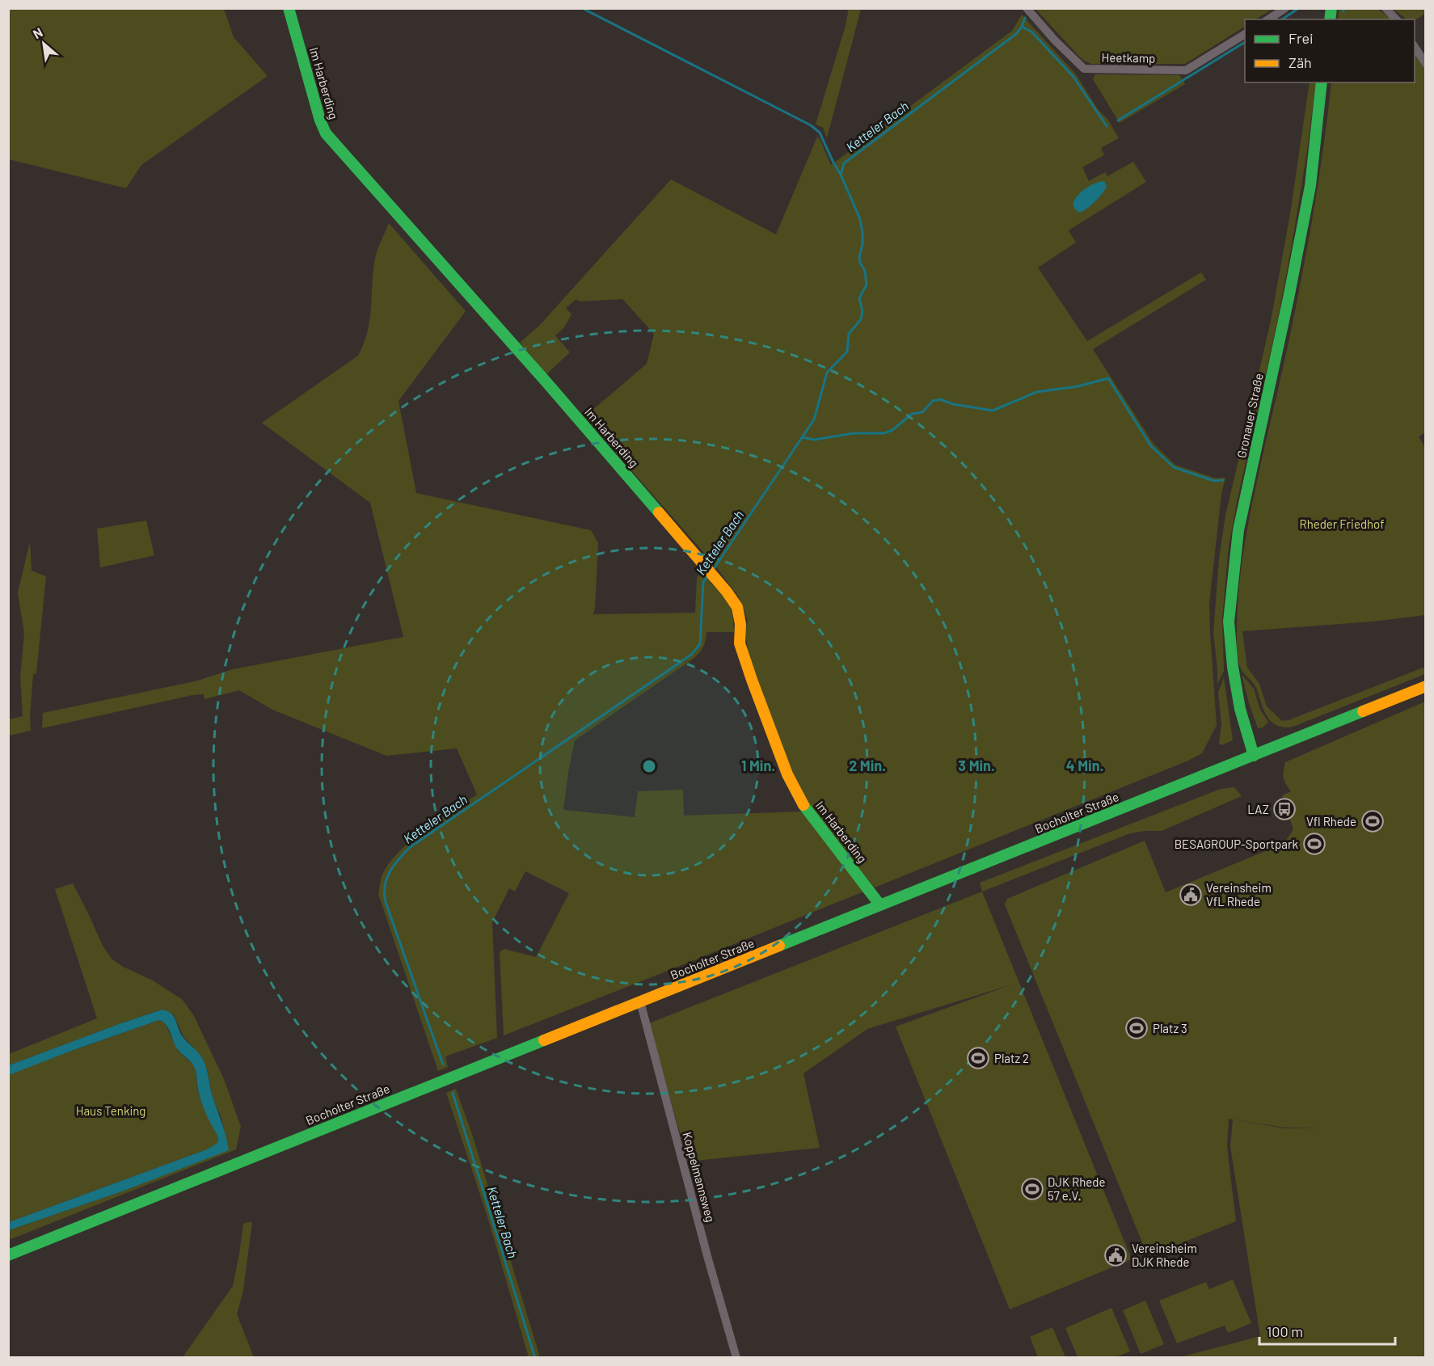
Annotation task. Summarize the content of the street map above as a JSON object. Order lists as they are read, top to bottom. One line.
{"streets":{"main road":["Im Harberding","Gronauer Straße","Bocholter Straße"],"street":["Heetkamp","Koppelmannsweg"]},"crossings":[["Im Harberding","Bocholter Straße"],["Gronauer Straße","Bocholter Straße"],["Bocholter Straße","Koppelmannsweg"]],"water":["Ketteler Bach"],"parks":["Rheder Friedhof","Haus Tenking"],"places":{"bus stop":["LAZ"],"sports":["Vfl Rhede","BESAGROUP-Sportpark","Platz 3","Platz 2","DJK Rhede 57 e.V."],"public building":["Vereinsheim VfL Rhede","Vereinsheim DJK Rhede"]},"legend":["Frei","Zäh"],"scale_bar":"100 m","north":"top left","rings":["1 Min.","2 Min.","3 Min.","4 Min."]}
